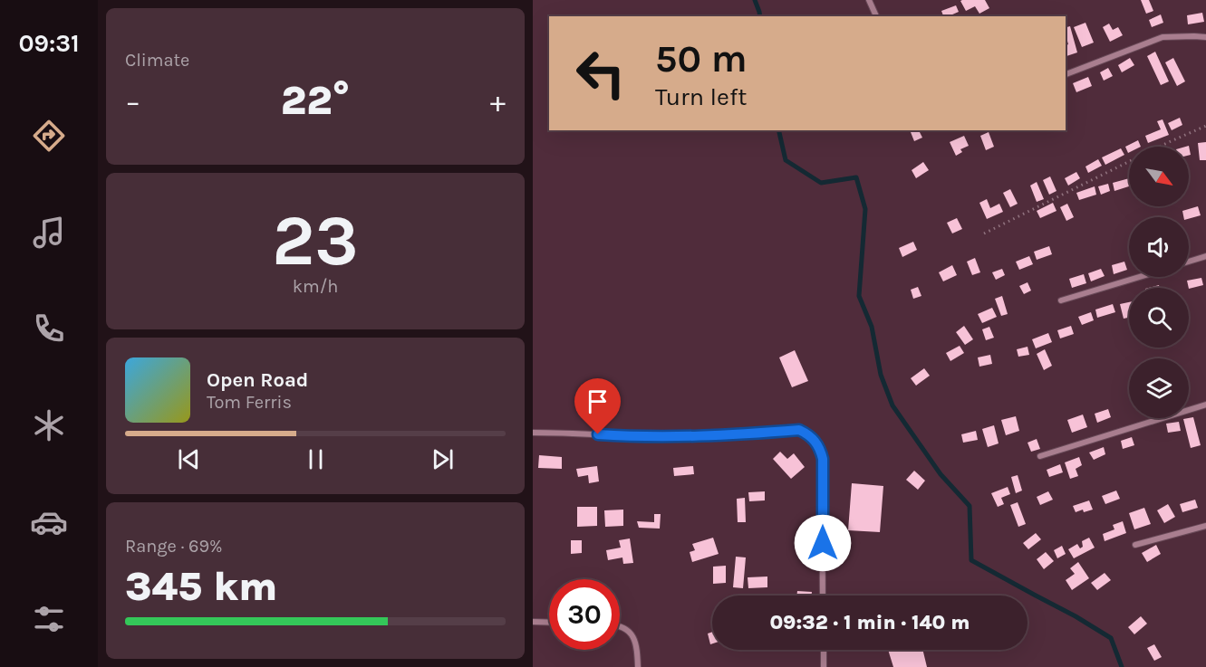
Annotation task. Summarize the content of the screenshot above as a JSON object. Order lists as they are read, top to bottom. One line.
{"north":"bottom right","page":{"tabs":"09:31","tile":["Climate",["23","km/h"],["Range · 69%","345 km"]],"turn":["50 m","Turn left"],"heat":["−","22°","+"],"song":["Open Road","Tom Ferris"],"limit":"30","trip":"09:32 · 1 min · 140 m"}}
